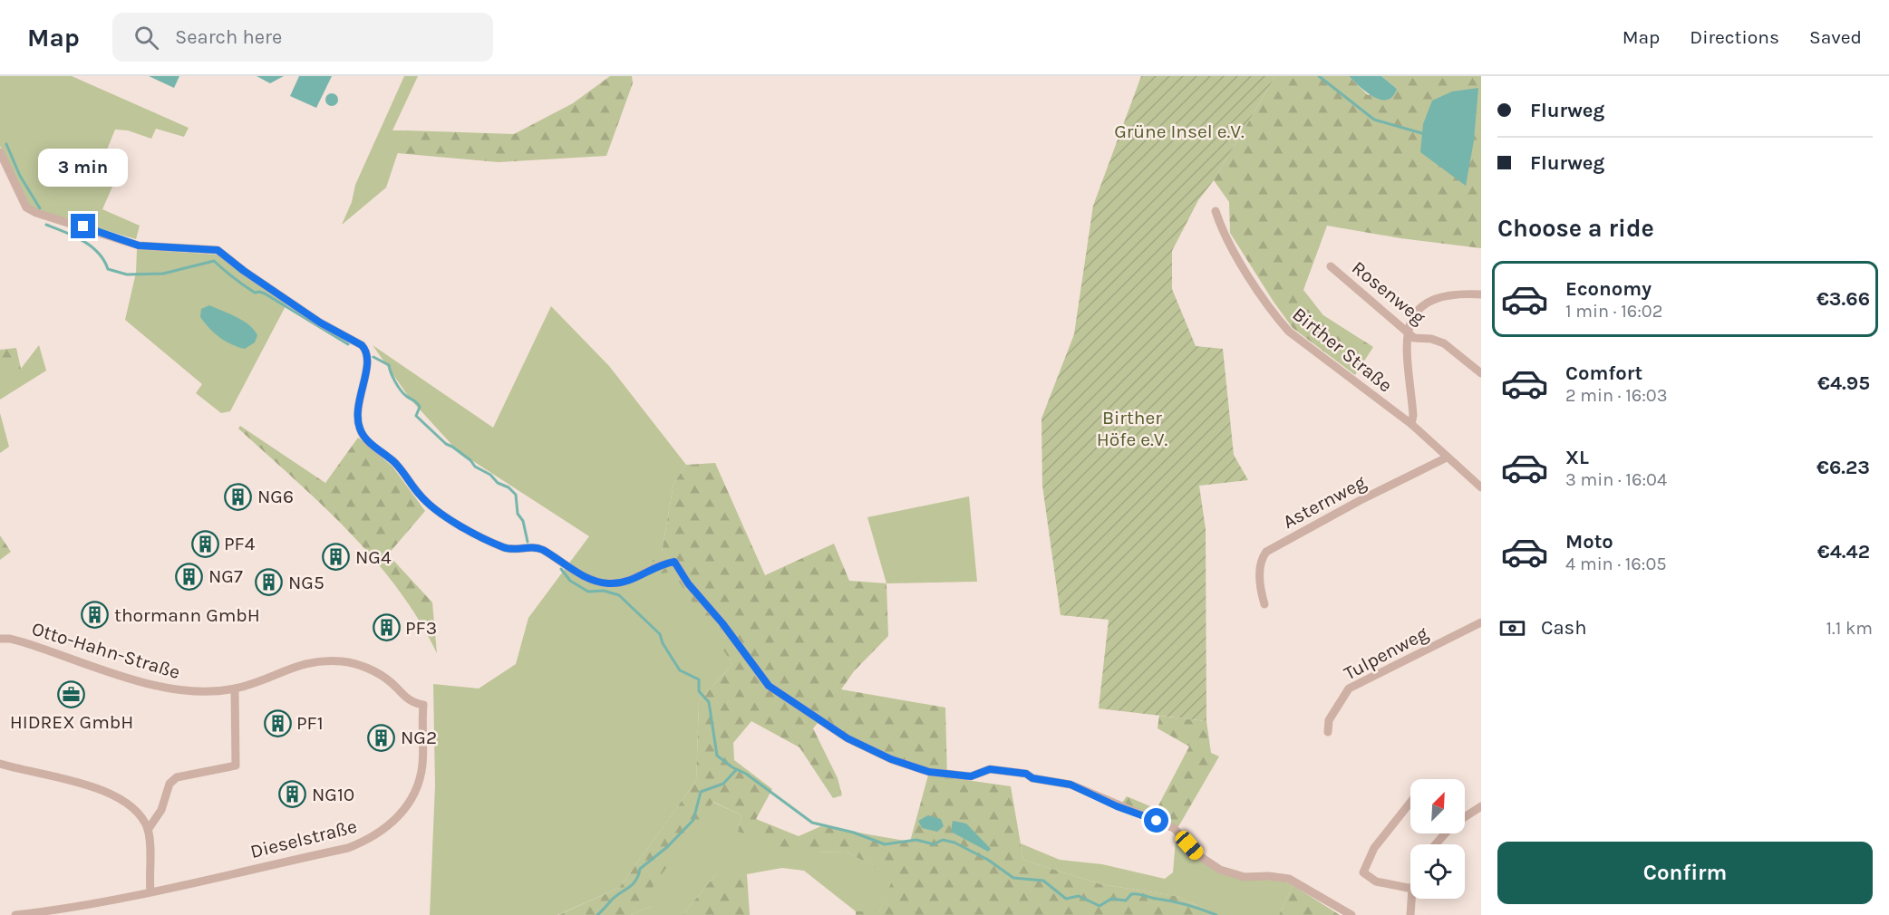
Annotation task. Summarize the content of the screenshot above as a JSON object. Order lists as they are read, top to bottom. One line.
{"streets":{"street":["Rosenweg","Birther Straße","Asternweg","Otto-Hahn-Straße","Tulpenweg","Dieselstraße"]},"crossings":[["Birther Straße","Asternweg"],["Otto-Hahn-Straße","Dieselstraße"]],"parks":["Grüne Insel e.V.","Birther Höfe e.V."],"places":{"building":["NG6","PF4","NG4","NG7","NG5","thormann GmbH","PF3","PF1","NG2","NG10"],"office":["HIDREX GmbH"]},"north":"top right","page":{"header":"Map","search":"Search here","nav":["Map","Directions","Saved"],"banner":["Flurweg","Flurweg"],"bubble":"3 min","heading":"Choose a ride","list":[{"name":"Economy","note":"1 min · 16:02","value":"€3.66"},{"name":"Comfort","note":"2 min · 16:03","value":"€4.95"},{"name":"XL","note":"3 min · 16:04","value":"€6.23"},{"name":"Moto","note":"4 min · 16:05","value":"€4.42"}],"pay":["Cash","1.1 km"],"buttons":"Confirm"}}
